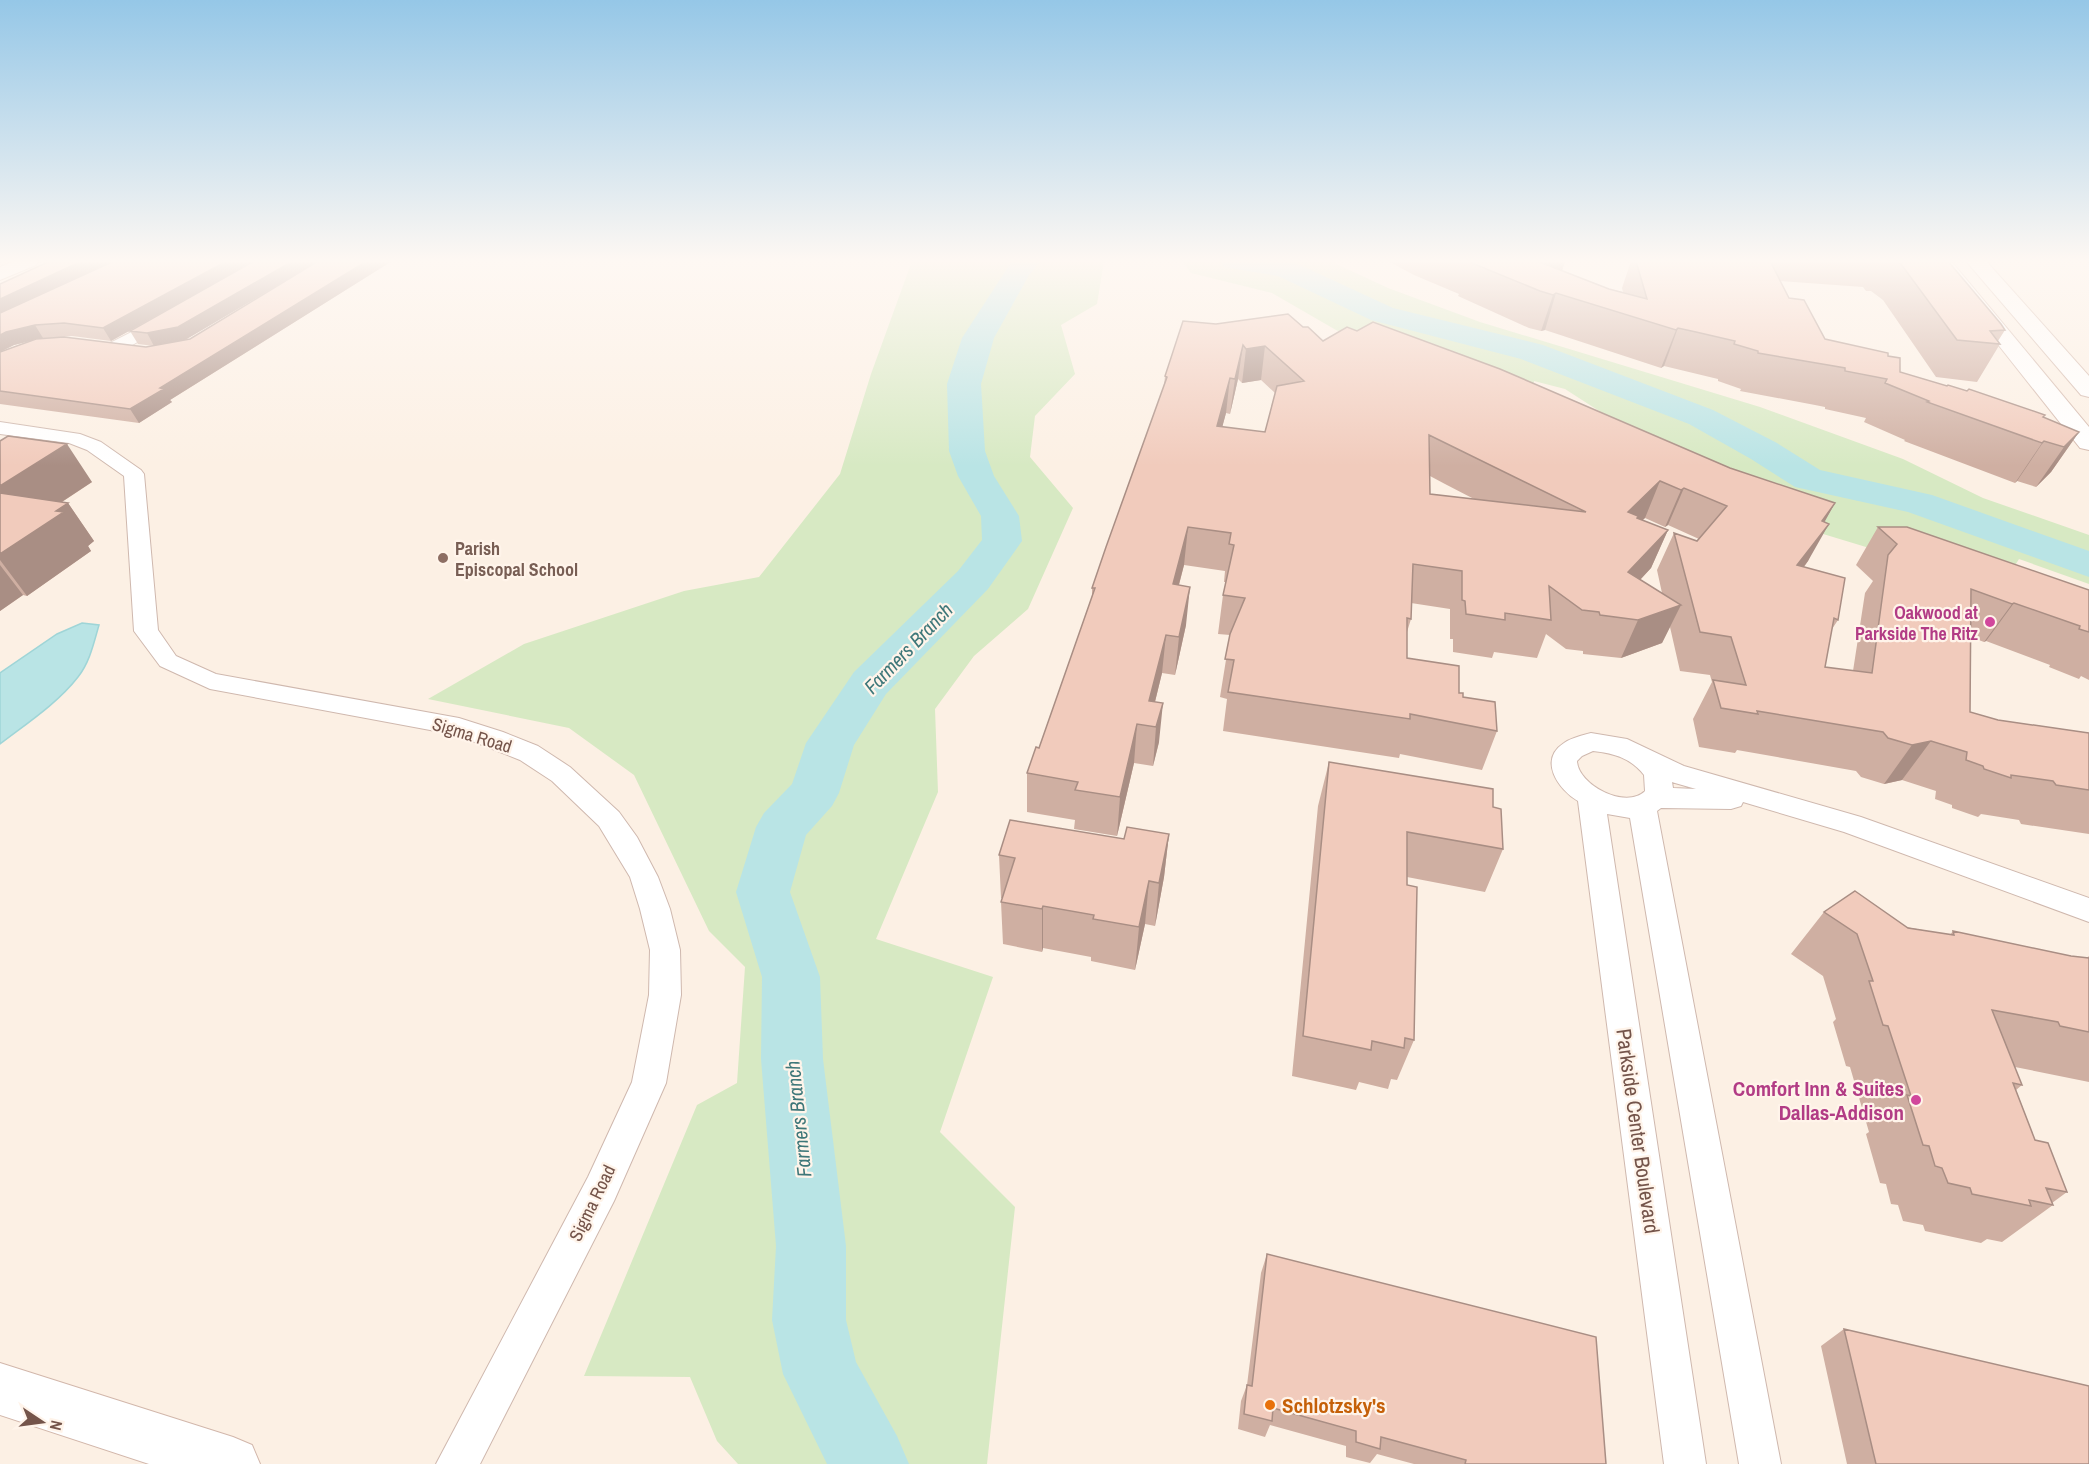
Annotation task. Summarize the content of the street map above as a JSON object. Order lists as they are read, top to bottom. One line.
{"streets":{"street":["Sigma Road","Parkside Center Boulevard"]},"water":["Farmers Branch"],"places":["Parish Episcopal School","Oakwood at Parkside The Ritz","Comfort Inn & Suites Dallas-Addison","Schlotzsky's"],"north":"right"}
